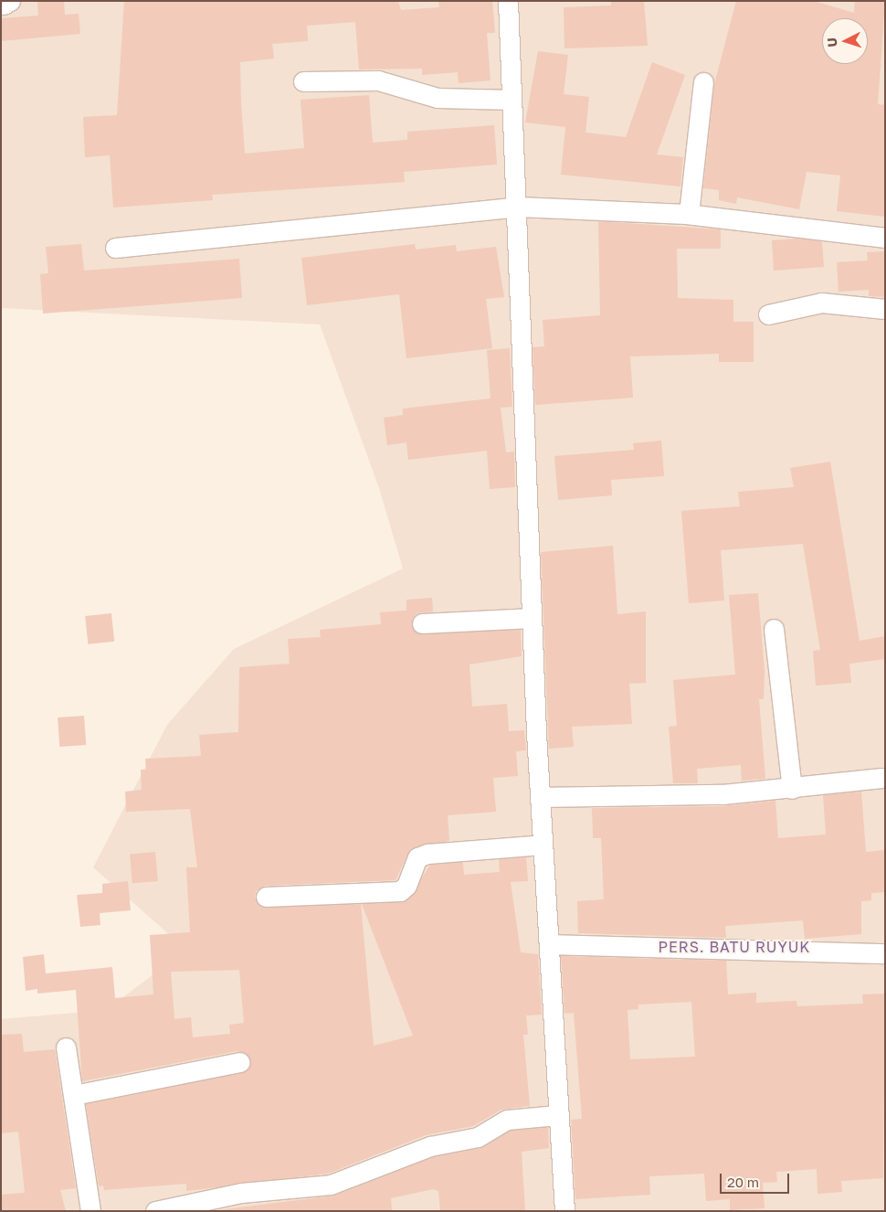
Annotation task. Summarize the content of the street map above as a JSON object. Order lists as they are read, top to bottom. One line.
{"districts":["PERS. BATU RUYUK"],"scale_bar":"20 m","north":"left"}
